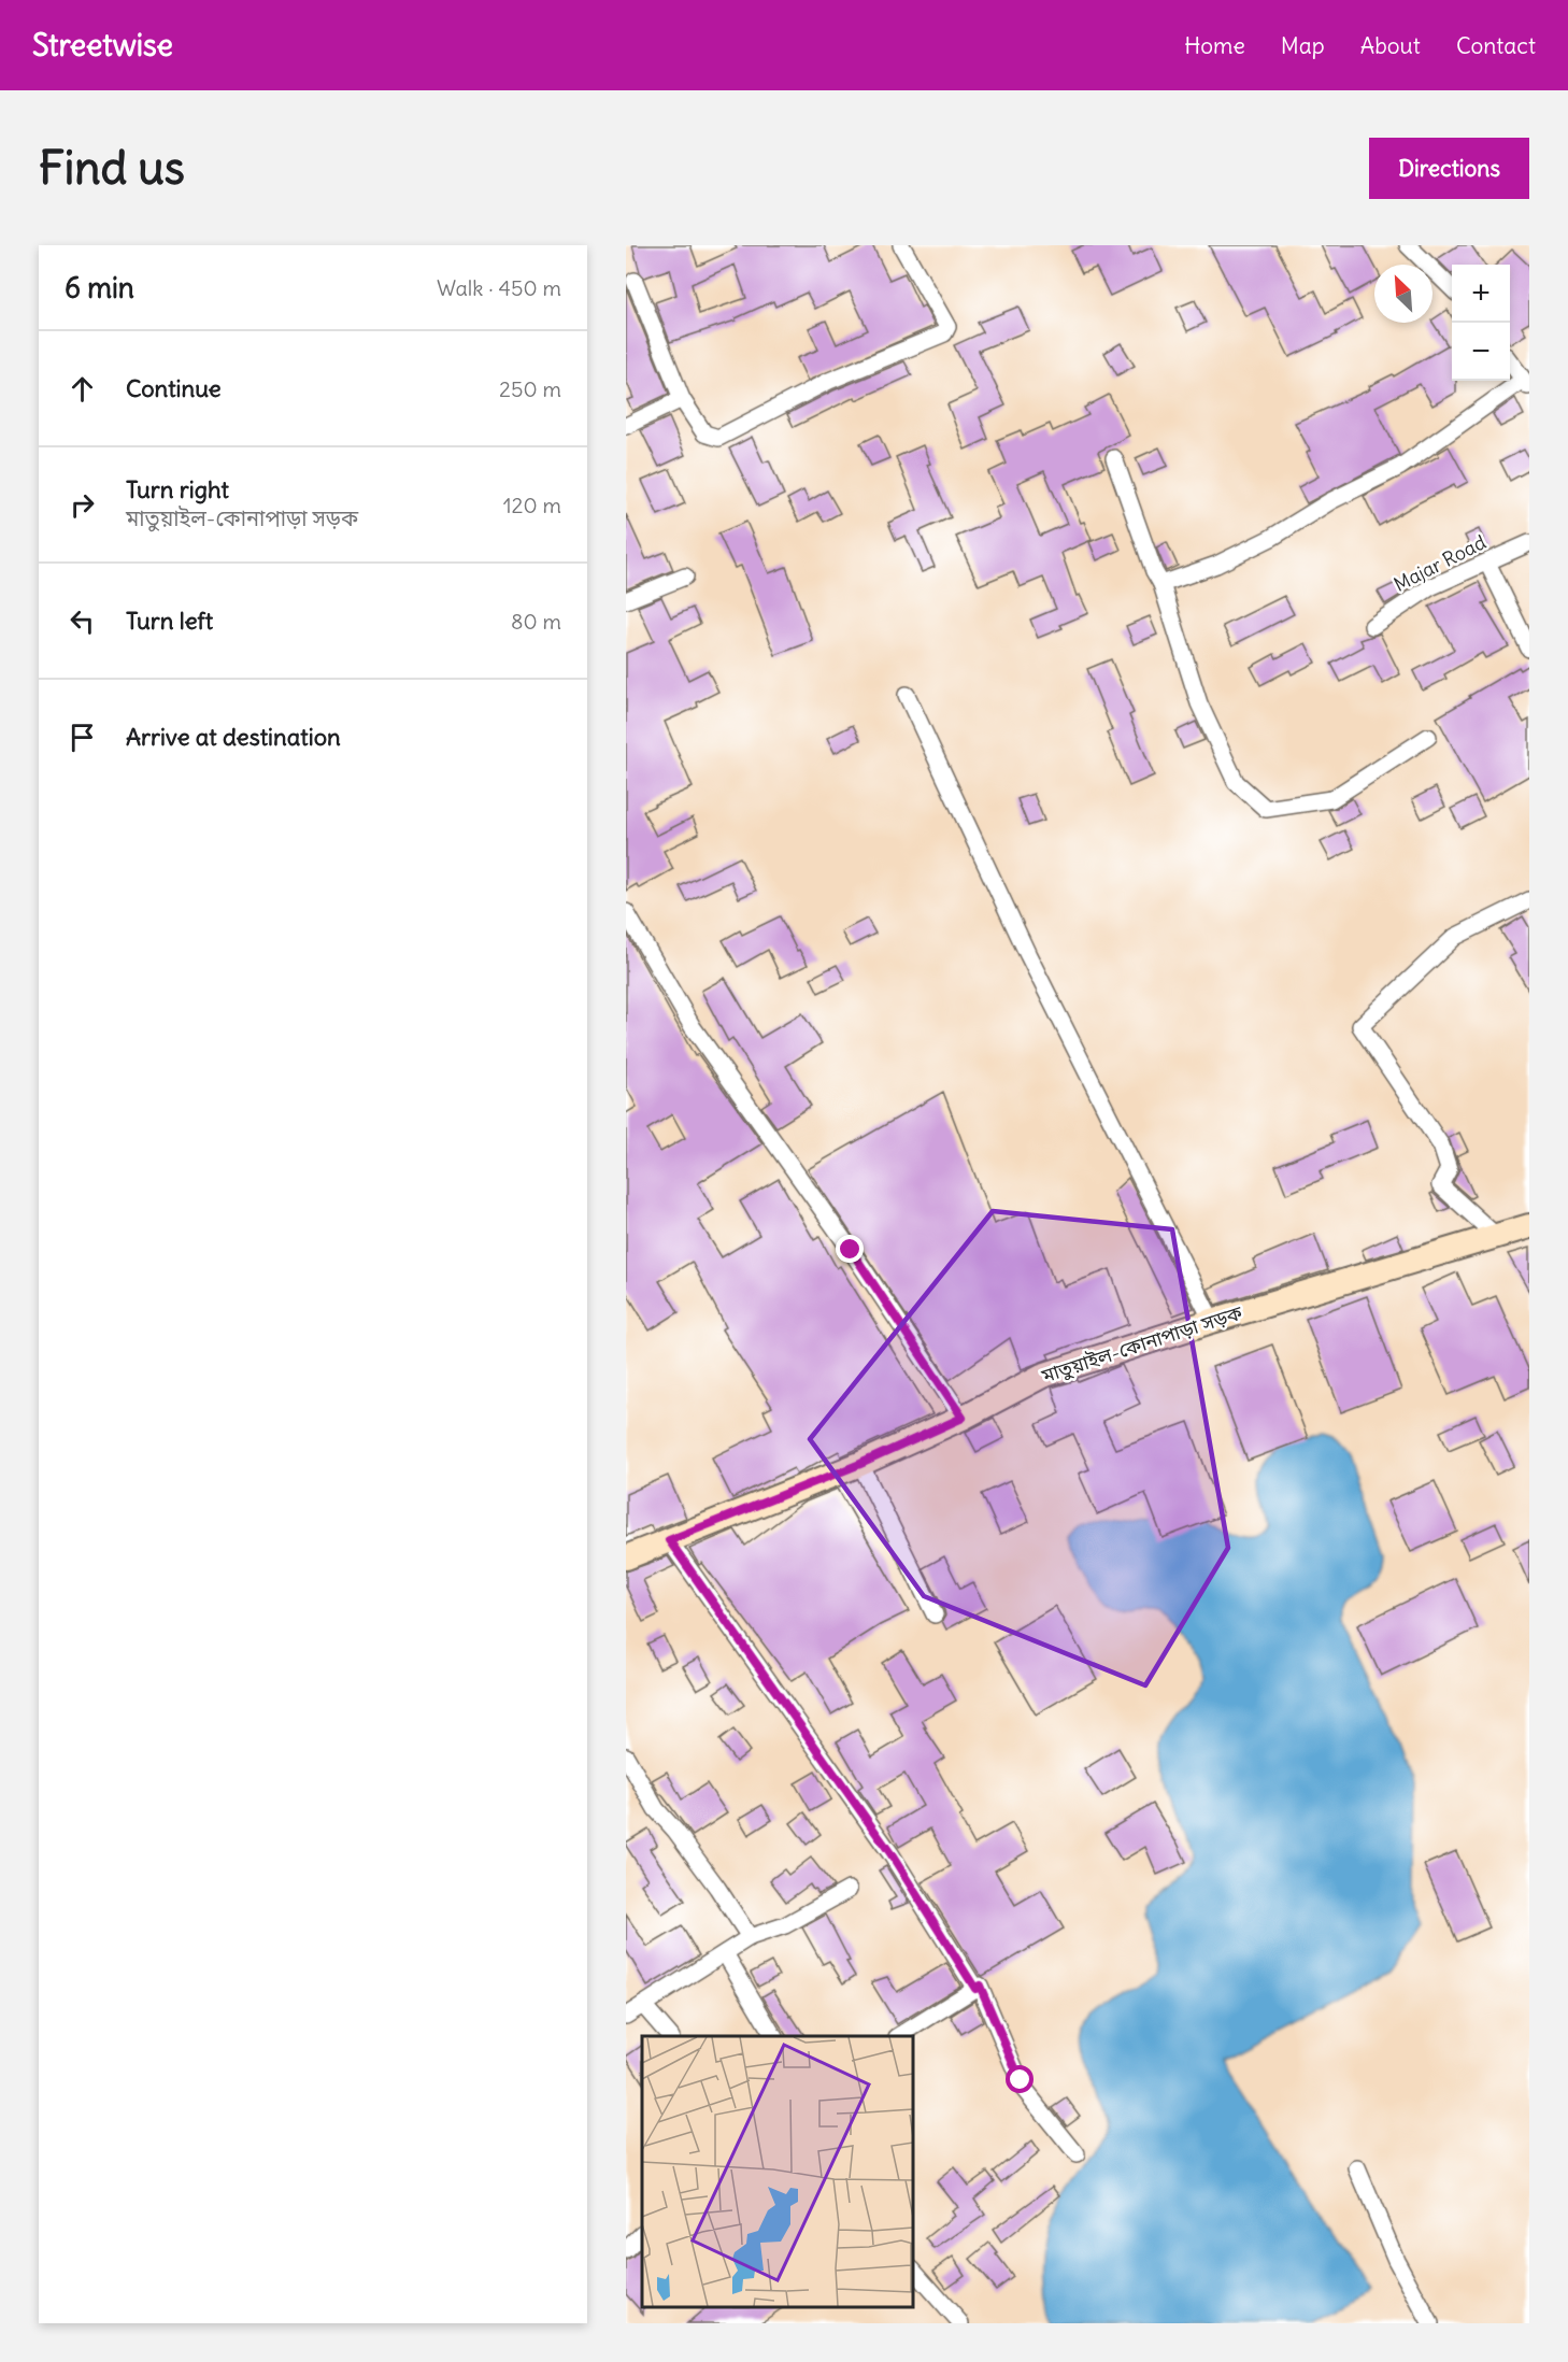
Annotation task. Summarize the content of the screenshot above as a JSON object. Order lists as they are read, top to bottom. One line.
{"streets":{"main road":["মাতুয়াইল-কোনাপাড়া সড়ক"],"street":["Majar Road"]},"north":"top left","page":{"header":"Streetwise","nav":["Home","Map","About","Contact"],"buttons":"Directions","title":"Find us","heading":["6 min","Walk · 450 m"],"map_buttons":["+","−"],"list":[["Continue","250 m"],["Turn right","মাতুয়াইল-কোনাপাড়া সড়ক","120 m"],["Turn left","80 m"],"Arrive at destination"]}}
